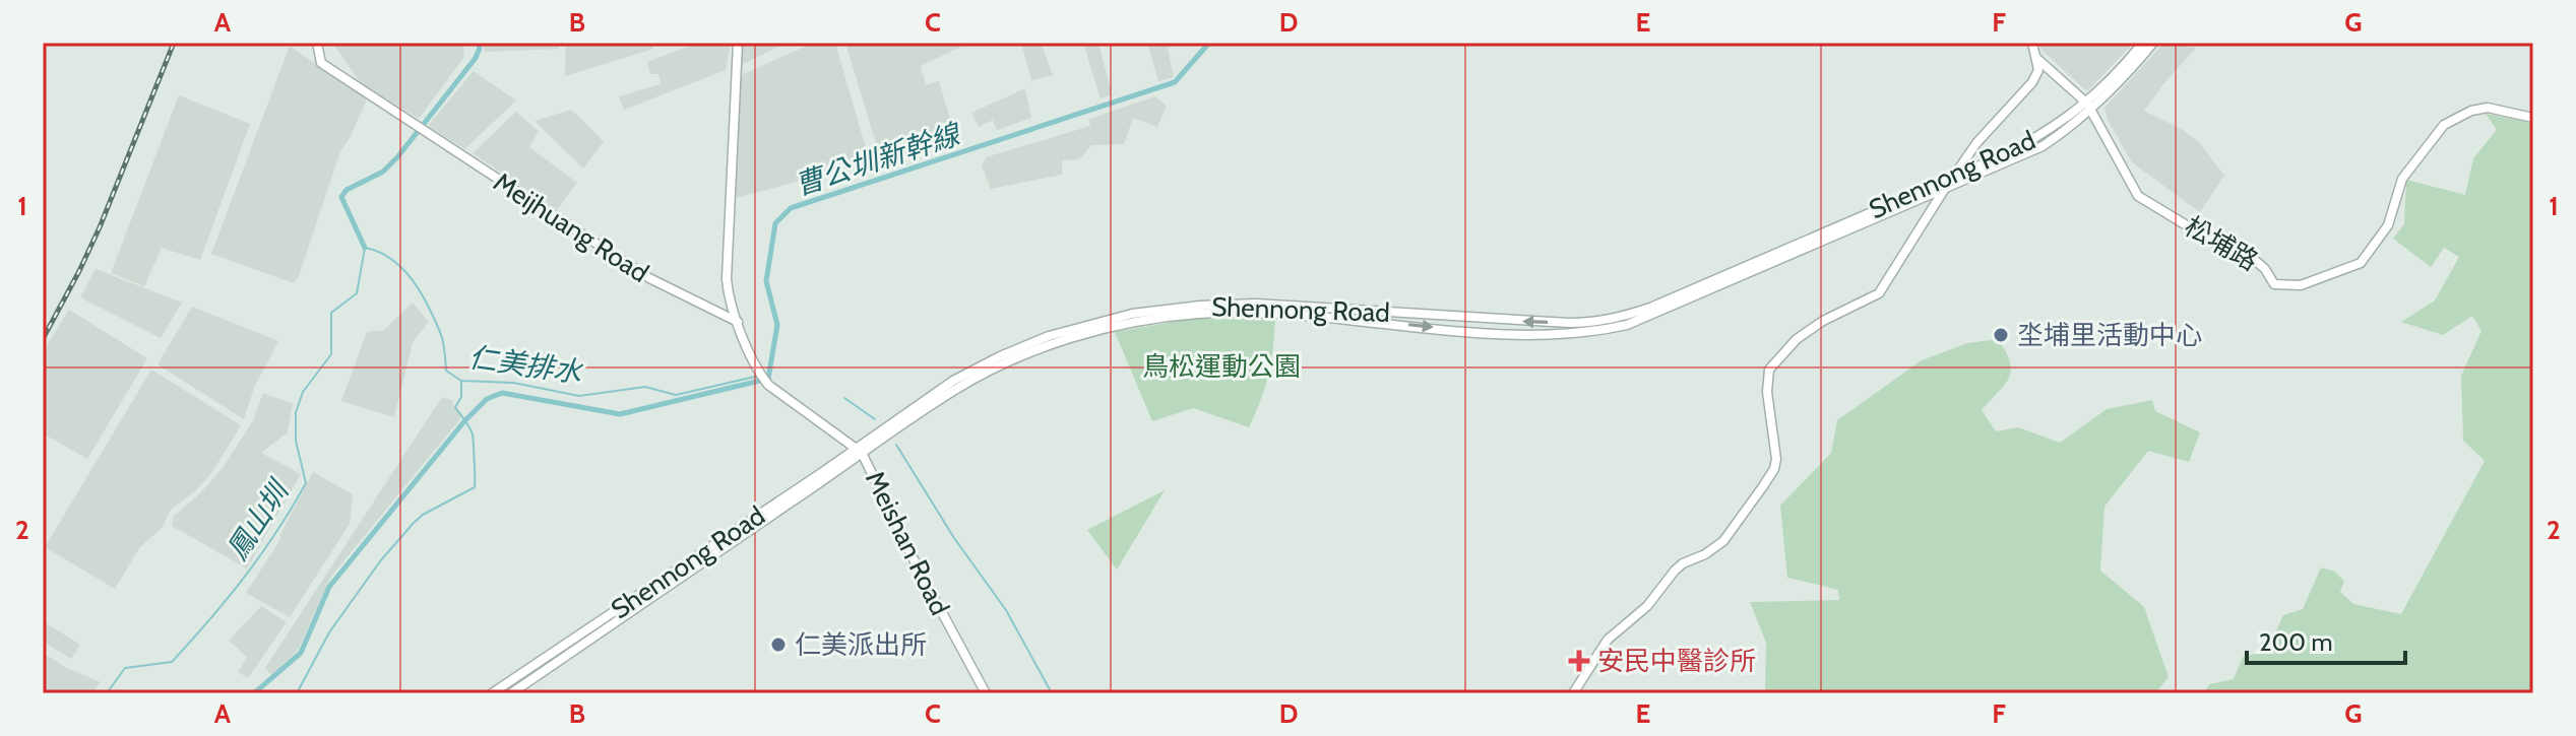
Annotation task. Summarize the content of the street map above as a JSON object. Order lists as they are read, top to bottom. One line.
{"streets":{"street":["Shennong Road","Meijhuang Road","松埔路","Meishan Road"]},"crossings":[["Shennong Road","松埔路"],["Shennong Road","Meishan Road"],["Meijhuang Road","Meishan Road"]],"water":["曹公圳新幹線","仁美排水","鳳山圳"],"parks":["鳥松運動公園"],"places":{"other":["坔埔里活動中心","仁美派出所"],"health":["安民中醫診所"]},"scale_bar":"200 m","grid":{"columns":["A","B","C","D","E","F","G"],"rows":["1","2"]}}
